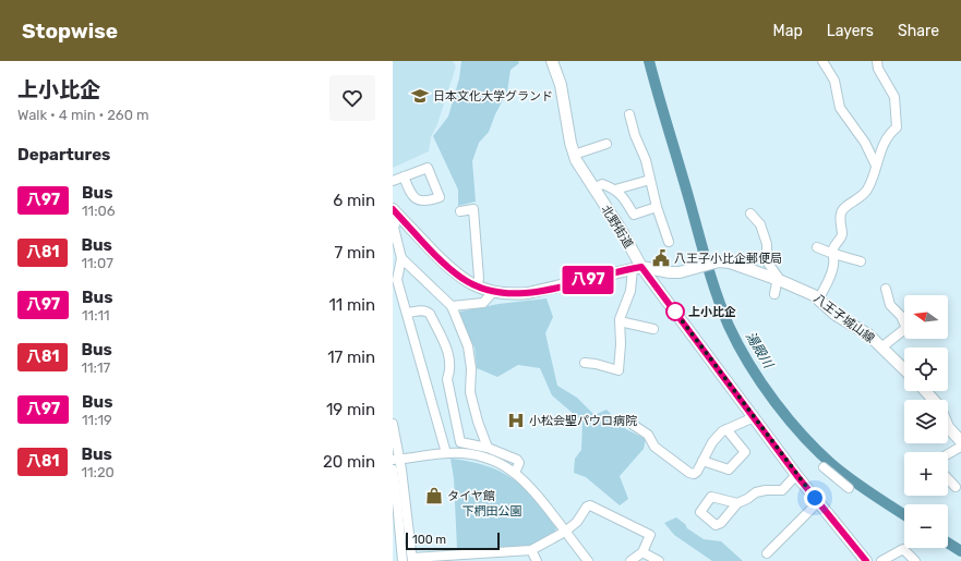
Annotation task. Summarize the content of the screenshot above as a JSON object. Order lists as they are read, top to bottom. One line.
{"streets":{"main road":["北野街道","八王子城山線"]},"crossings":[["北野街道","八王子城山線"]],"water":["湯殿川"],"parks":["下椚田公園"],"places":{"school or university":["日本文化大学グランド"],"public building":["八王子小比企郵便局"],"other":["上小比企"],"hospital":["小松会聖パウロ病院"],"shop":["タイヤ館"]},"lines":["bus line 八97"],"scale_bar":"100 m","north":"left","page":{"header":"Stopwise","nav":["Map","Layers","Share"],"heading":[["上小比企","Walk · 4 min · 260 m"],"Departures"],"on_map":"八97","list":[{"mark":"八97","name":"Bus","note":"11:06","value":"6 min"},{"mark":"八81","name":"Bus","note":"11:07","value":"7 min"},{"mark":"八97","name":"Bus","note":"11:11","value":"11 min"},{"mark":"八81","name":"Bus","note":"11:17","value":"17 min"},{"mark":"八97","name":"Bus","note":"11:19","value":"19 min"},{"mark":"八81","name":"Bus","note":"11:20","value":"20 min"}],"map_buttons":["+","−"],"scale":"100 m"}}
